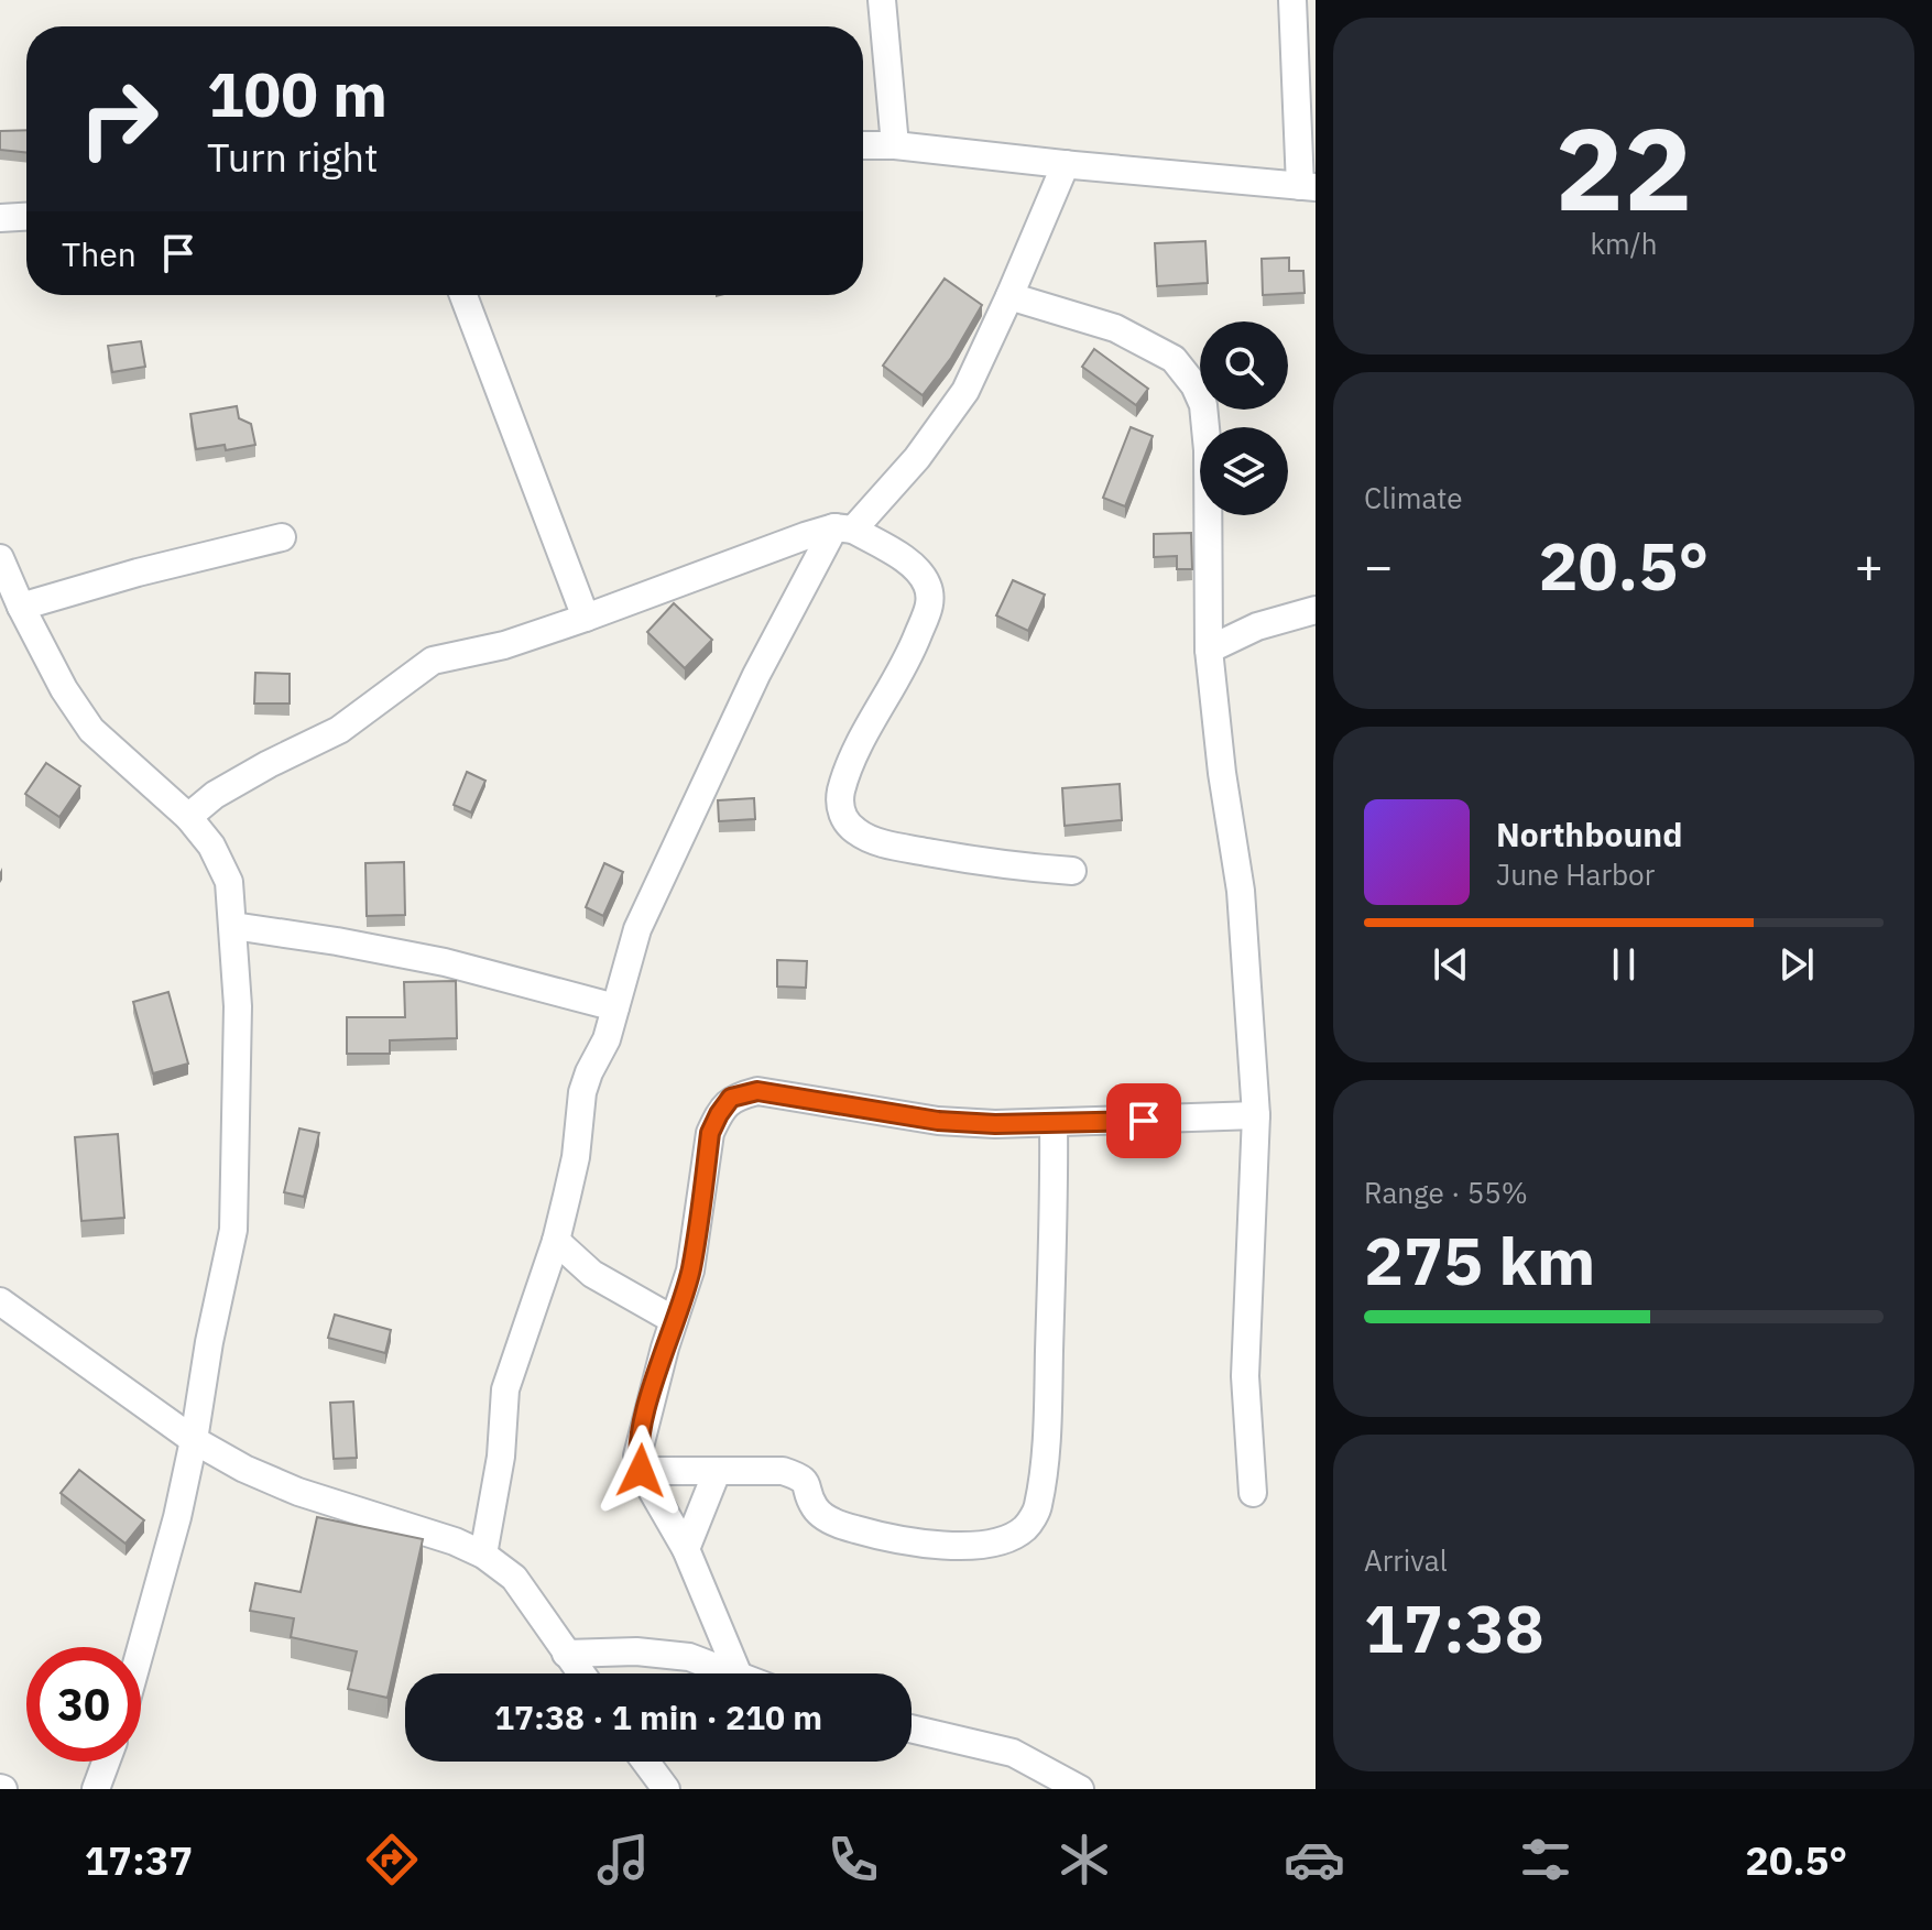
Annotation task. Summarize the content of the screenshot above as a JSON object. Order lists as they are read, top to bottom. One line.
{"page":{"tile":[["22","km/h"],"Climate",["Range · 55%","275 km"],["Arrival","17:38"]],"turn":["100 m","Turn right"],"then":"Then","heat":["−","20.5°","+"],"song":["Northbound","June Harbor"],"limit":"30","trip":"17:38 · 1 min · 210 m","tabs":["17:37","20.5°"]}}
